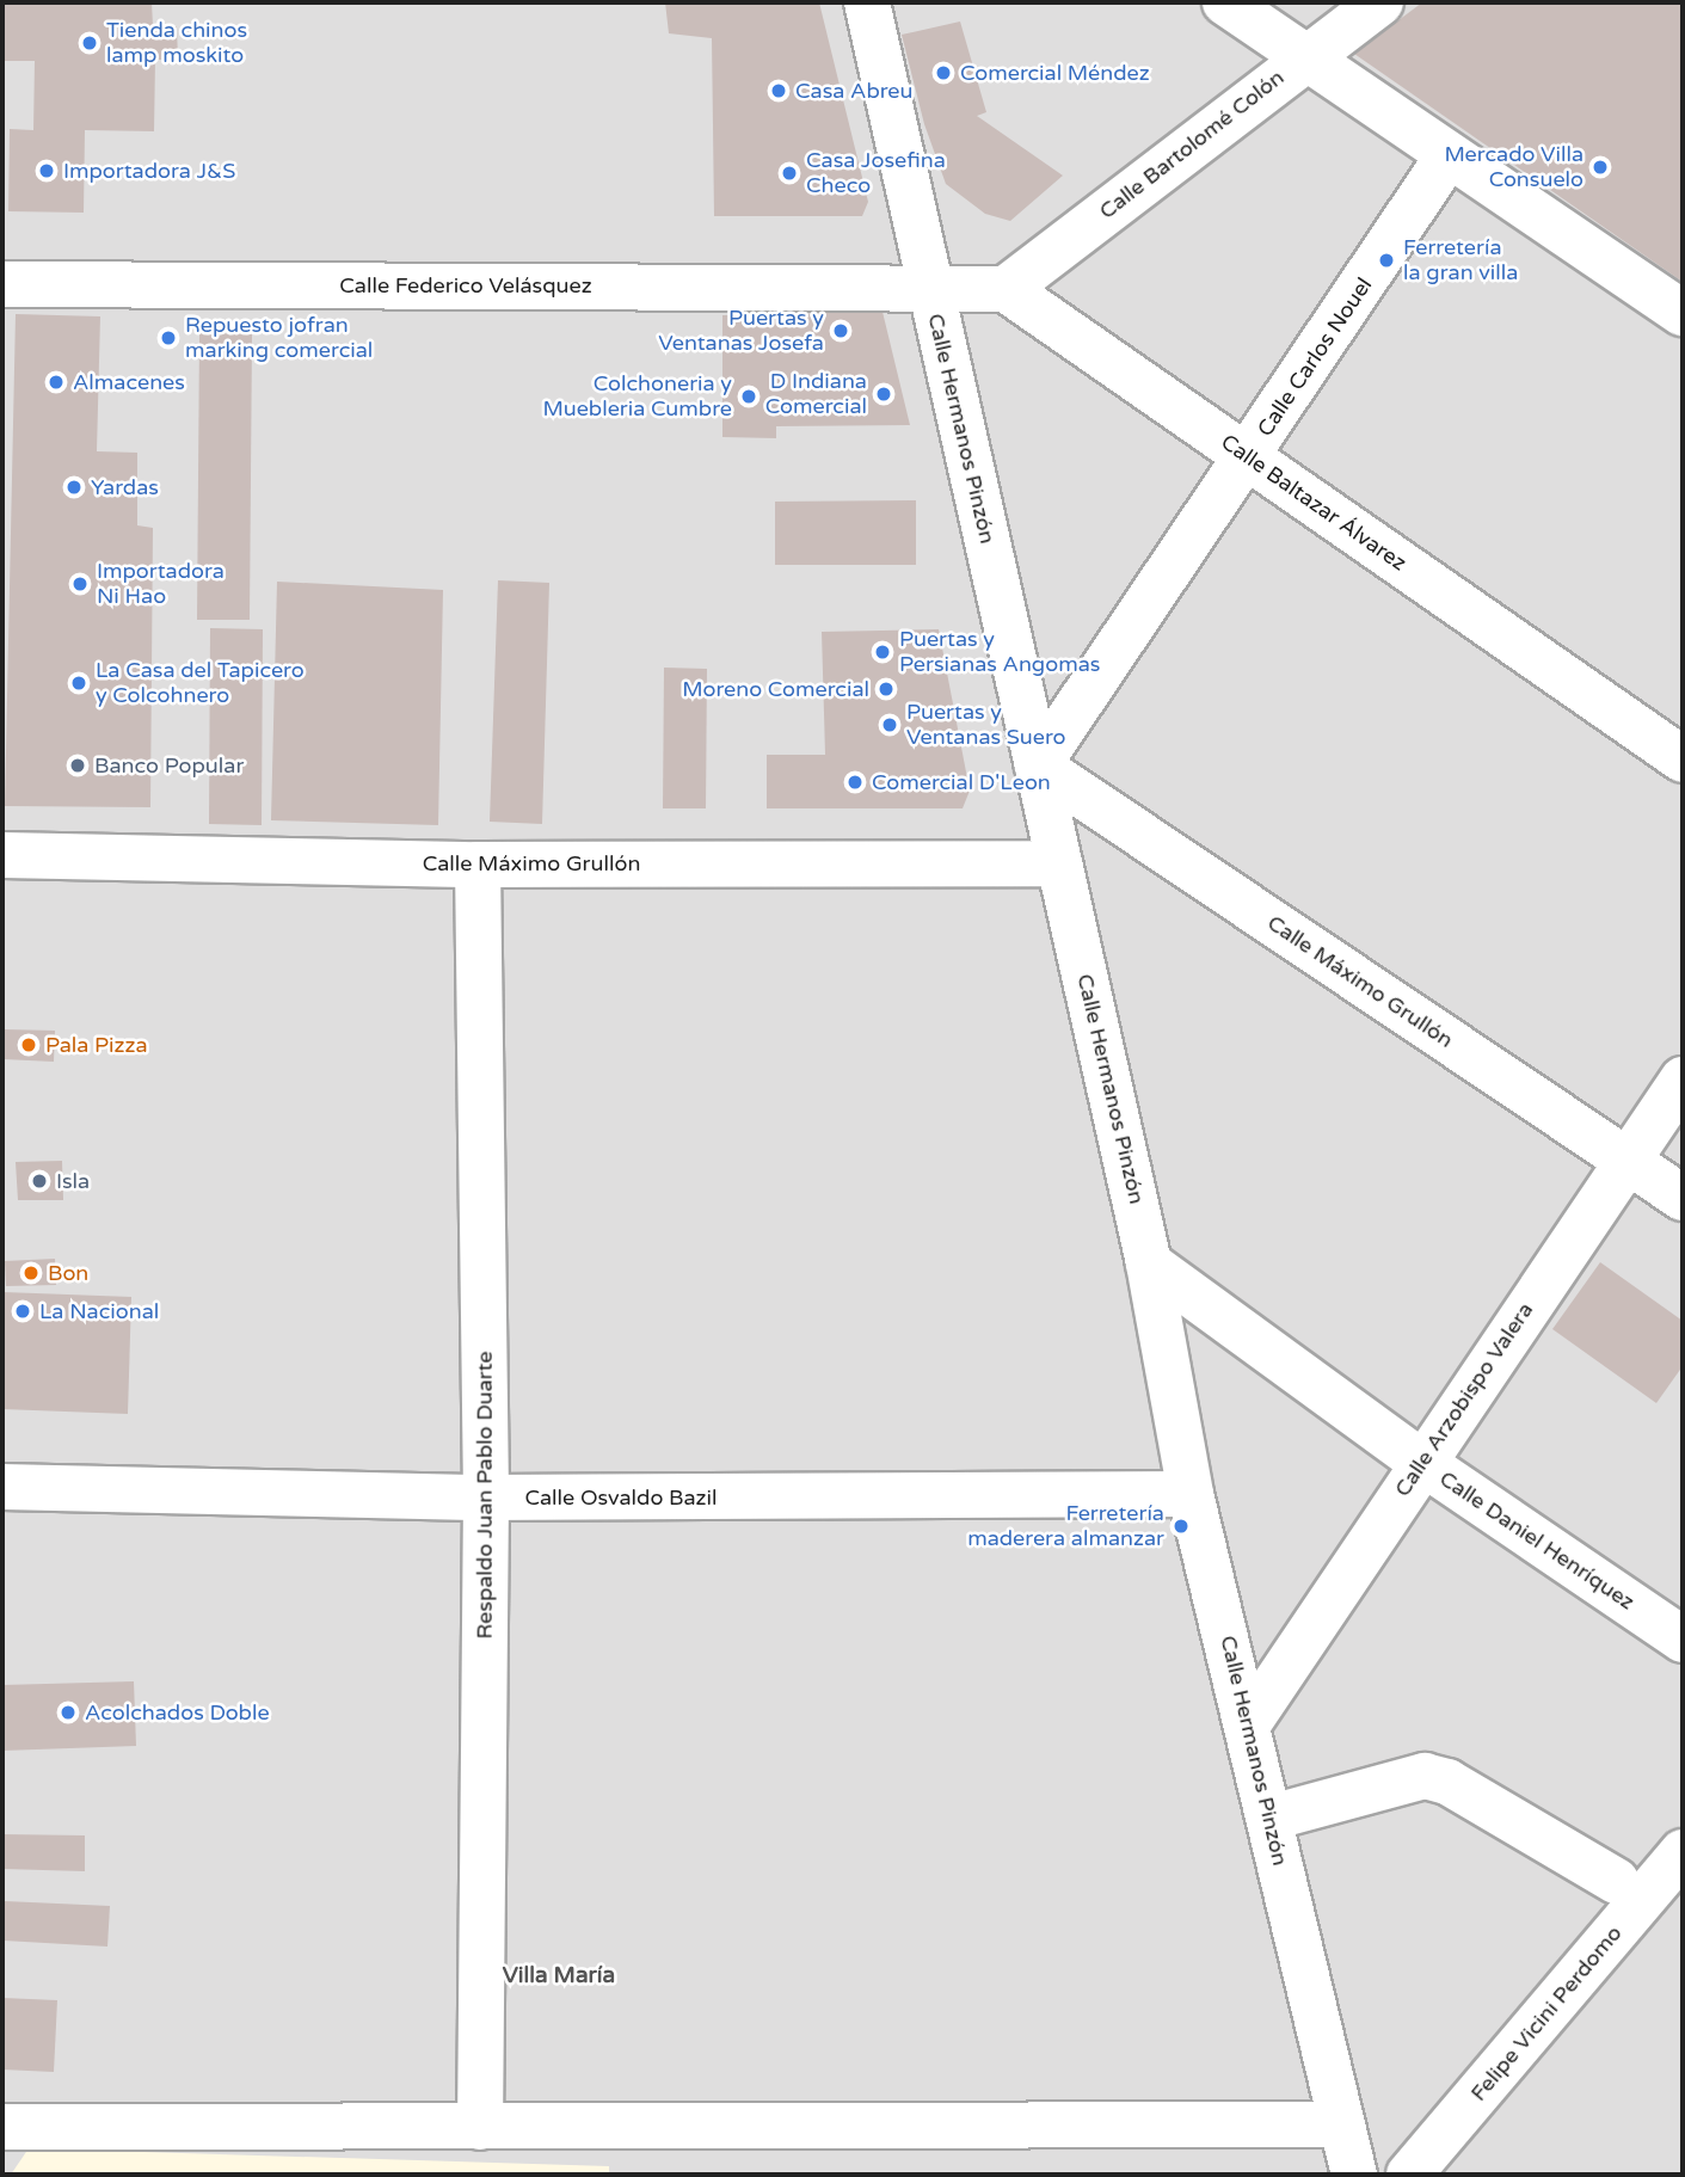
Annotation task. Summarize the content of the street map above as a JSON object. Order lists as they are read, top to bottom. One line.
{"streets":{"street":["Calle Bartolomé Colón","Calle Federico Velásquez","Calle Carlos Nouel","Calle Hermanos Pinzón","Calle Baltazar Álvarez","Calle Máximo Grullón","Calle Arzobispo Valera","Respaldo Juan Pablo Duarte","Calle Osvaldo Bazil","Calle Daniel Henríquez","Felipe Vicini Perdomo"]},"crossings":[["Calle Bartolomé Colón","Calle Baltazar Álvarez"],["Calle Federico Velásquez","Calle Hermanos Pinzón"],["Calle Carlos Nouel","Calle Hermanos Pinzón"],["Calle Carlos Nouel","Calle Baltazar Álvarez"],["Calle Carlos Nouel","Calle Máximo Grullón"],["Calle Hermanos Pinzón","Calle Máximo Grullón"],["Calle Hermanos Pinzón","Calle Arzobispo Valera"],["Calle Hermanos Pinzón","Calle Osvaldo Bazil"],["Calle Hermanos Pinzón","Calle Daniel Henríquez"],["Calle Máximo Grullón","Calle Arzobispo Valera"],["Calle Máximo Grullón","Respaldo Juan Pablo Duarte"],["Calle Arzobispo Valera","Calle Daniel Henríquez"],["Respaldo Juan Pablo Duarte","Calle Osvaldo Bazil"]],"districts":["Villa María"],"places":["Tienda chinos lamp moskito","Comercial Méndez","Casa Abreu","Mercado Villa Consuelo","Importadora J&S","Casa Josefina Checo","Ferretería la gran villa","Puertas y Ventanas Josefa","Repuesto jofran marking comercial","Almacenes","D Indiana Comercial","Colchoneria y Muebleria Cumbre","Yardas","Importadora Ni Hao","Puertas y Persianas Angomas","La Casa del Tapicero y Colcohnero","Moreno Comercial","Puertas y Ventanas Suero","Banco Popular","Comercial D'Leon","Pala Pizza","Isla","Bon","La Nacional","Ferretería maderera almanzar","Acolchados Doble"]}
